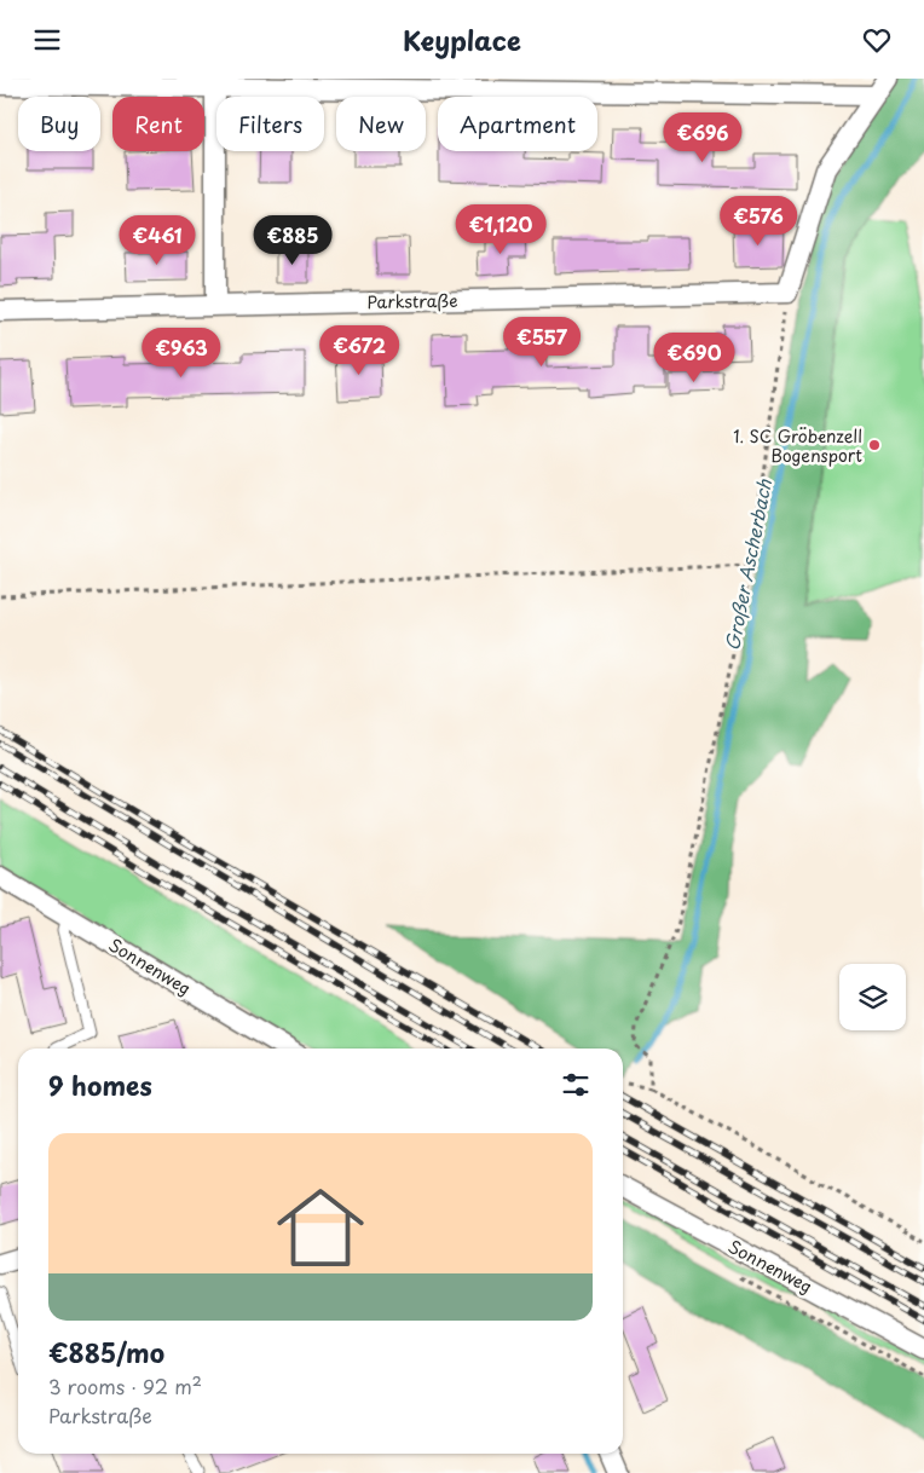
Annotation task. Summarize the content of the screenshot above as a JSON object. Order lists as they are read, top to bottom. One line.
{"streets":{"street":["Parkstraße","Sonnenweg"]},"water":["Großer Ascherbach"],"places":["1. SC Gröbenzell Bogensport"],"page":{"header":"Keyplace","chip":["Buy","Rent","Filters","New","Apartment"],"price":["€696","€576","€1,120","€461","€885","€557","€672","€963","€690"],"heading":"9 homes","list":[{"name":"€885/mo","note":"3 rooms · 92 m² · Parkstraße"}]}}
